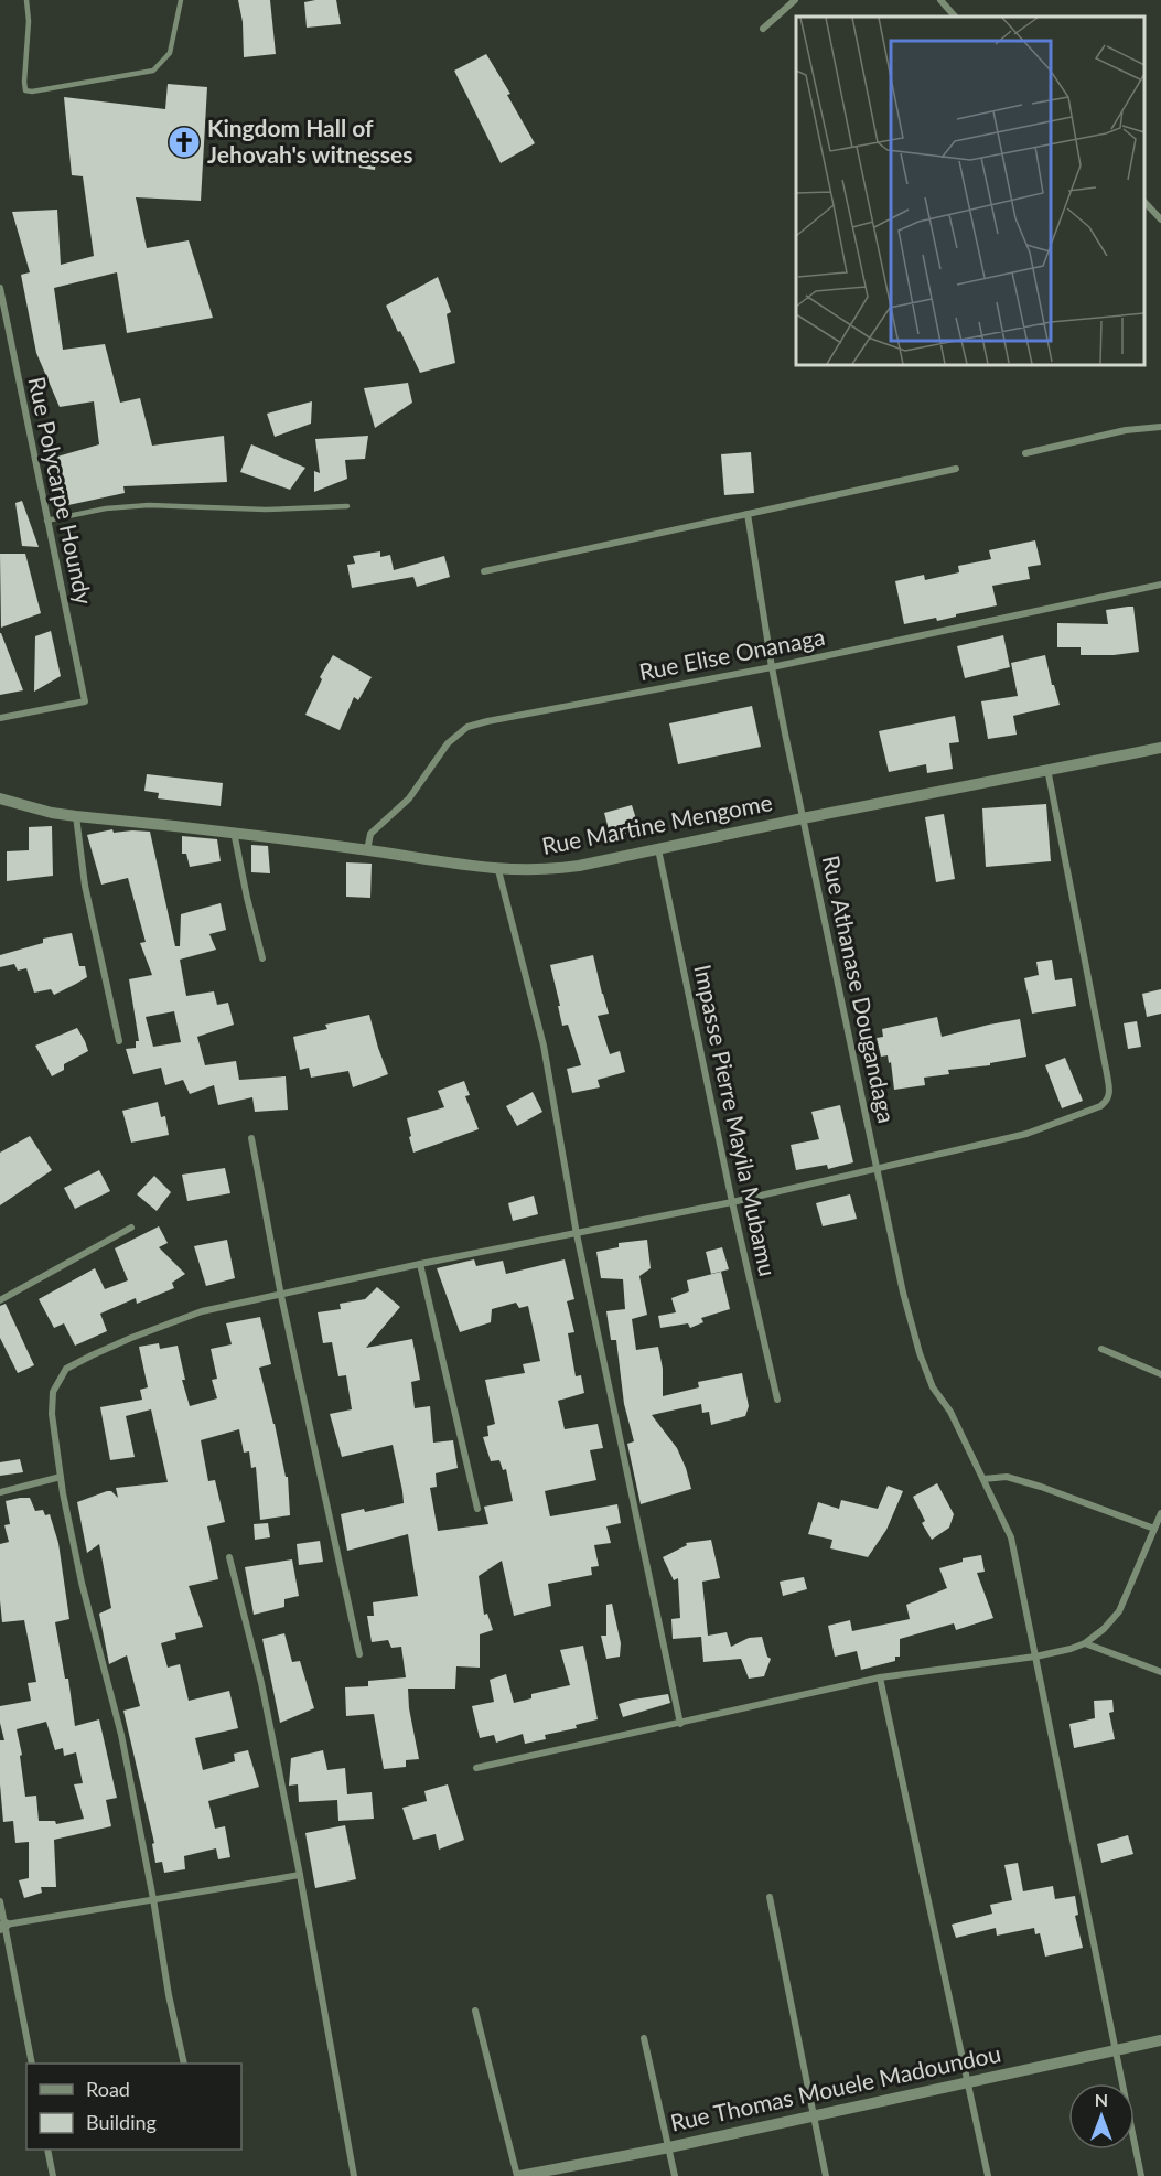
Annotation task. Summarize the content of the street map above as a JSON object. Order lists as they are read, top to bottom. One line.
{"streets":{"street":["Rue Polycarpe Houndy","Rue Elise Onanaga","Rue Martine Mengome","Rue Athanase Dougandaga","Impasse Pierre Mayila Mubamu","Rue Thomas Mouele Madoundou"]},"crossings":[["Rue Elise Onanaga","Rue Martine Mengome"],["Rue Elise Onanaga","Rue Athanase Dougandaga"],["Rue Martine Mengome","Rue Athanase Dougandaga"],["Rue Martine Mengome","Impasse Pierre Mayila Mubamu"],["Rue Athanase Dougandaga","Rue Thomas Mouele Madoundou"]],"places":{"church":["Kingdom Hall of Jehovah's witnesses"]},"legend":["Road","Building"],"north":"top"}
